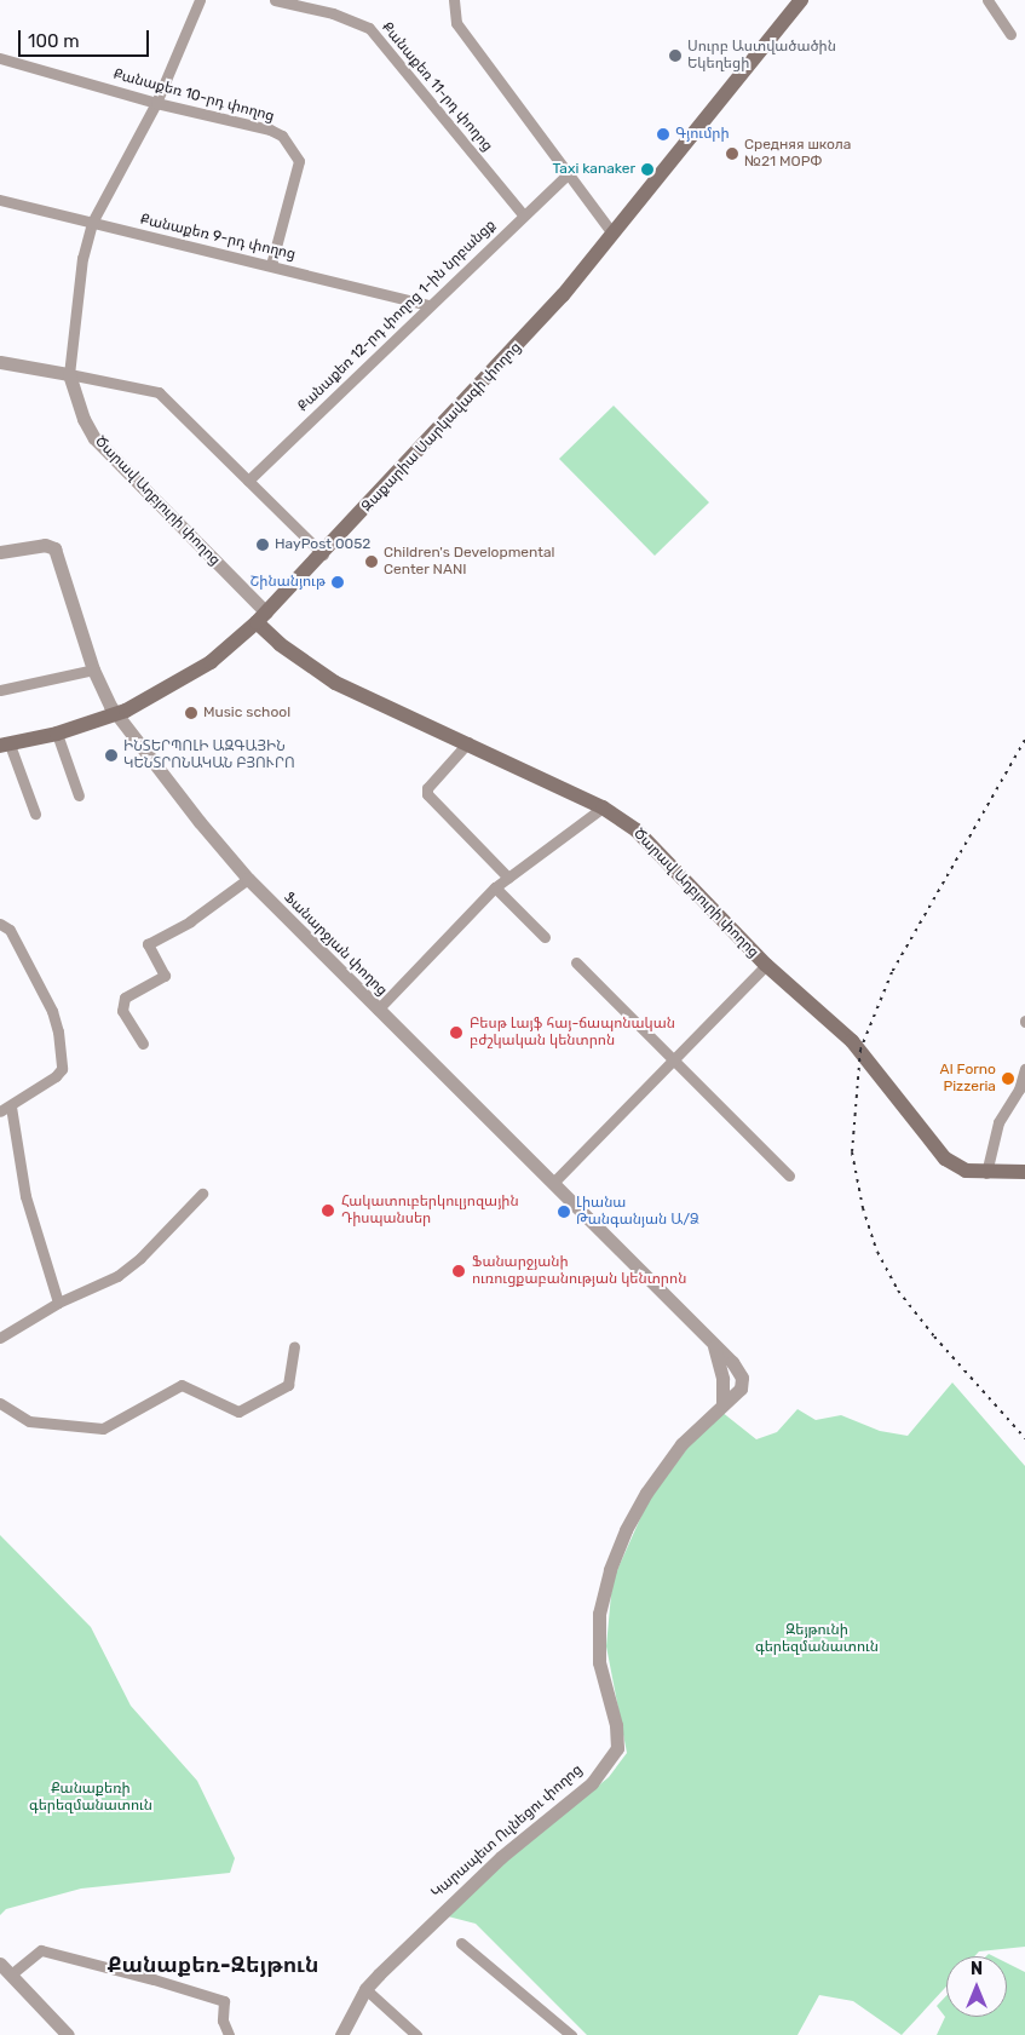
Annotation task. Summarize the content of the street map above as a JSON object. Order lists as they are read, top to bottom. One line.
{"streets":{"main road":["Զաքարիա Սարկավագի փողոց","Ծարավ Աղբյուրի փողոց"],"street":["Քանաքեռ 11-րդ փողոց","Քանաքեռ 10-րդ փողոց","Քանաքեռ 9-րդ փողոց","Քանաքեռ 12-րդ փողոց 1-ին նրբանցք","Ֆանարջյան փողոց","Կարապետ Ուլնեցու փողոց"]},"crossings":[["Քանաքեռ 11-րդ փողոց","Քանաքեռ 12-րդ փողոց 1-ին նրբանցք"],["Քանաքեռ 10-րդ փողոց","Քանաքեռ 9-րդ փողոց"],["Քանաքեռ 9-րդ փողոց","Քանաքեռ 12-րդ փողոց 1-ին նրբանցք"],["Զաքարիա Սարկավագի փողոց","Ծարավ Աղբյուրի փողոց"],["Զաքարիա Սարկավագի փողոց","Ֆանարջյան փողոց"],["Ֆանարջյան փողոց","Կարապետ Ուլնեցու փողոց"]],"districts":["Քանաքեռ-Զեյթուն"],"parks":["Զեյթունի գերեզմանատուն","Քանաքեռի գերեզմանատուն"],"places":["Սուրբ Աստվածածին Եկեղեցի","Գյումրի","Средняя школа №21 МОРФ","Taxi kanaker","HayPost 0052","Children's Developmental Center NANI","Շինանյութ","Music school","ԻՆՏԵՐՊՈԼԻ ԱԶԳԱՅԻՆ ԿԵՆՏՐՈՆԱԿԱՆ ԲՅՈՒՐՈ","Բեսթ Լայֆ հայ-ճապոնական բժշկական կենտրոն","Al Forno Pizzeria","Հակատուբերկուլյոզային Դիսպանսեր","Լիանա Թանգանյան Ա/Ձ","Ֆանարջյանի ուռուցքաբանության կենտրոն"],"scale_bar":"100 m","north":"top"}
